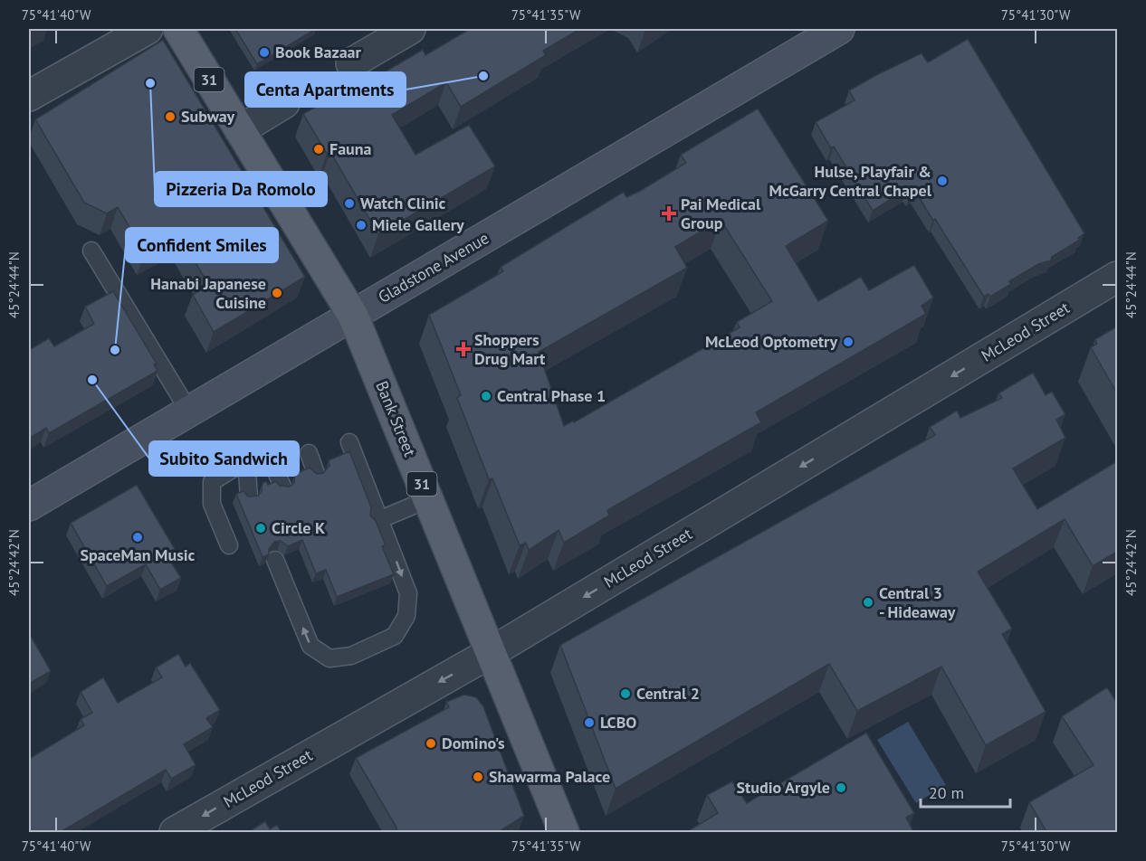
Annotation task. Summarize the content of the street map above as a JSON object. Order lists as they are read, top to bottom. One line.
{"streets":{"main road":["31","Gladstone Avenue","Bank Street"],"street":["McLeod Street"]},"crossings":[["Gladstone Avenue","Bank Street"],["McLeod Street","Bank Street"]],"one_way":["McLeod Street"],"places":{"other":["Book Bazaar","Centa Apartments","Pizzeria Da Romolo","Subway","Fauna","Hulse, Playfair & McGarry Central Chapel","Watch Clinic","Miele Gallery","Hanabi Japanese Cuisine","McLeod Optometry","Confident Smiles","Subito Sandwich","Central Phase 1","Circle K","SpaceMan Music","Central 3 - Hideaway","Central 2","LCBO","Domino's","Shawarma Palace","Studio Argyle"],"health":["Pai Medical Group","Shoppers Drug Mart"]},"scale_bar":"20 m","coordinates":["75°41'40\"W","75°41'35\"W","75°41'30\"W","45°24'44\"N","45°24'42\"N"]}
